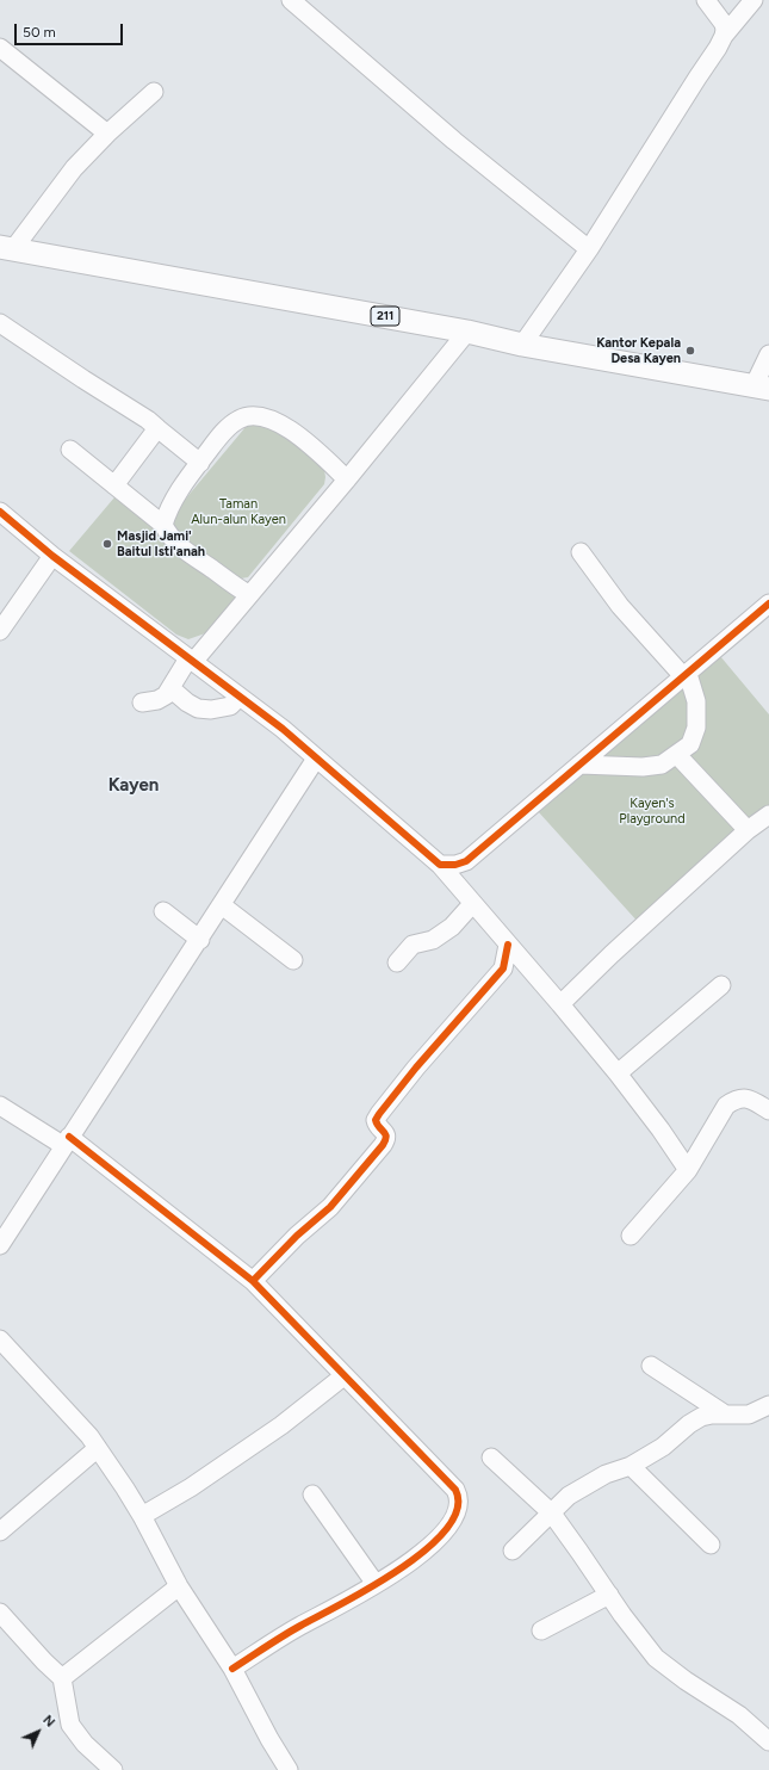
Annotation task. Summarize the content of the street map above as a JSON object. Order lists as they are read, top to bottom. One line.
{"streets":{"main road":["211"]},"districts":["Kayen"],"parks":["Taman Alun-alun Kayen","Kayen's Playground"],"places":["Kantor Kepala Desa Kayen","Masjid Jami' Baitul Isti'anah"],"scale_bar":"50 m","north":"top right"}
